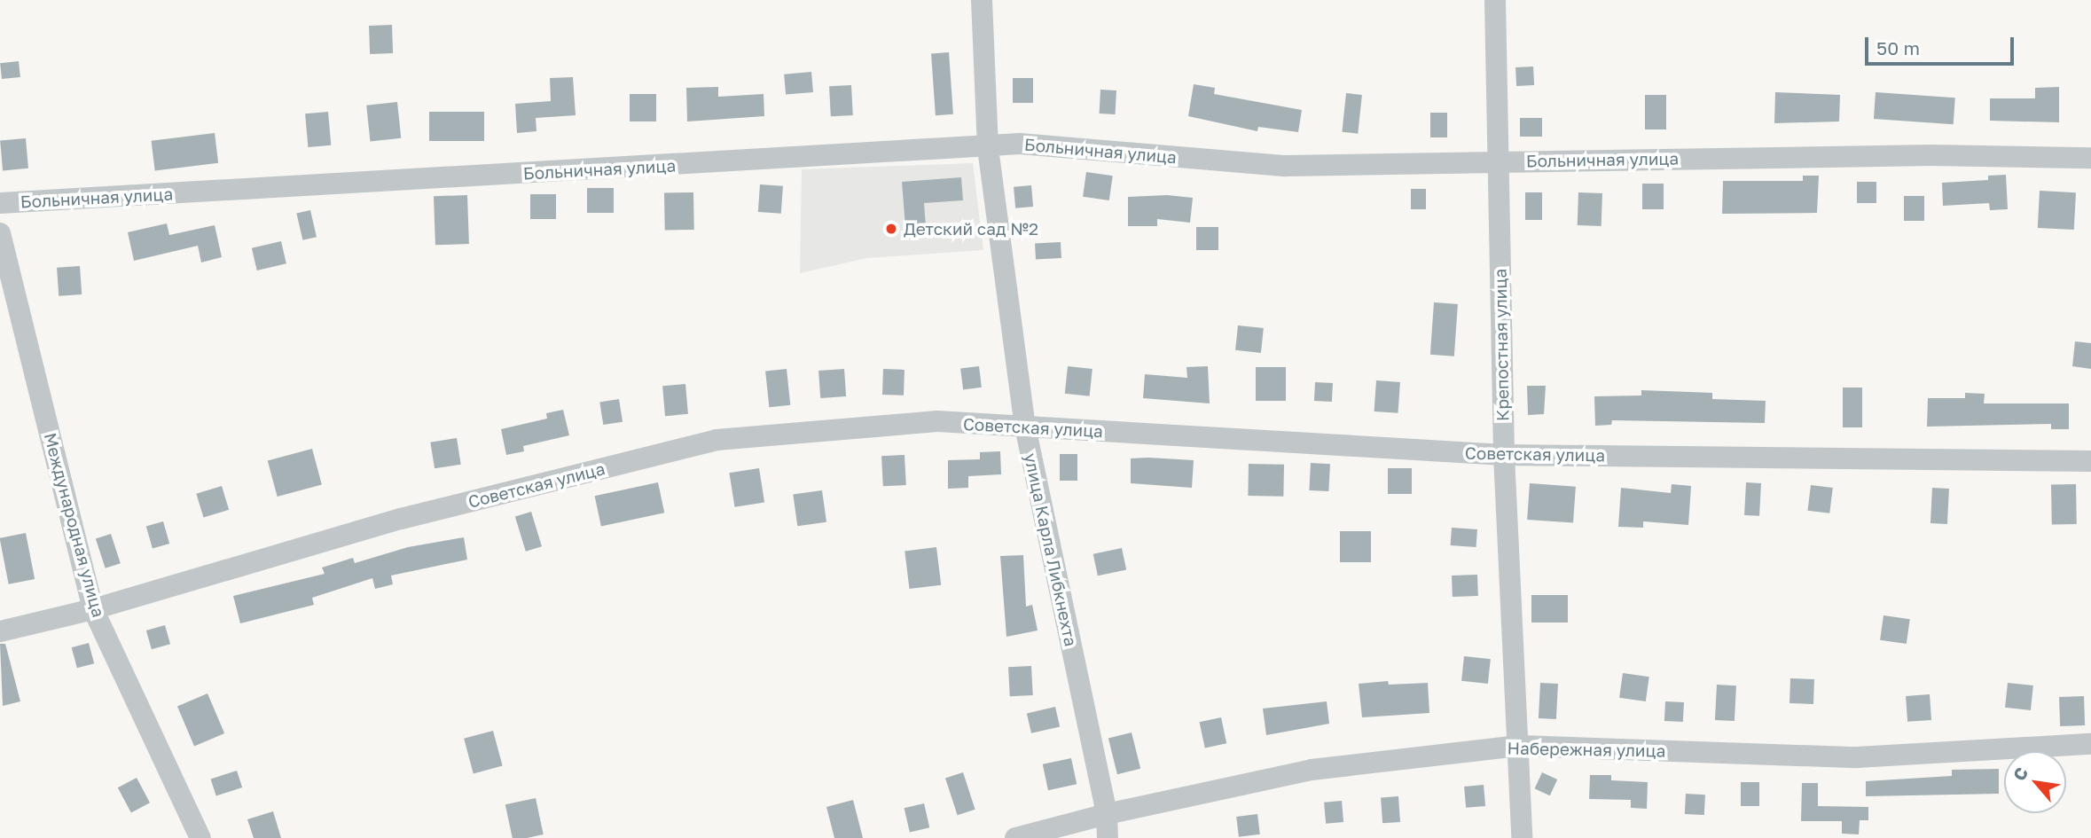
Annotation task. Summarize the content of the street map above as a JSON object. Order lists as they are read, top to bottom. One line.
{"streets":{"street":["Больничная улица","Крепостная улица","Советская улица","Международная улица","улица Карла Либкнехта","Набережная улица"]},"crossings":[["Больничная улица","Крепостная улица"],["Больничная улица","улица Карла Либкнехта"],["Крепостная улица","Советская улица"],["Крепостная улица","Набережная улица"],["Советская улица","Международная улица"],["Советская улица","улица Карла Либкнехта"],["улица Карла Либкнехта","Набережная улица"]],"places":["Детский сад №2"],"scale_bar":"50 m","north":"top left"}
